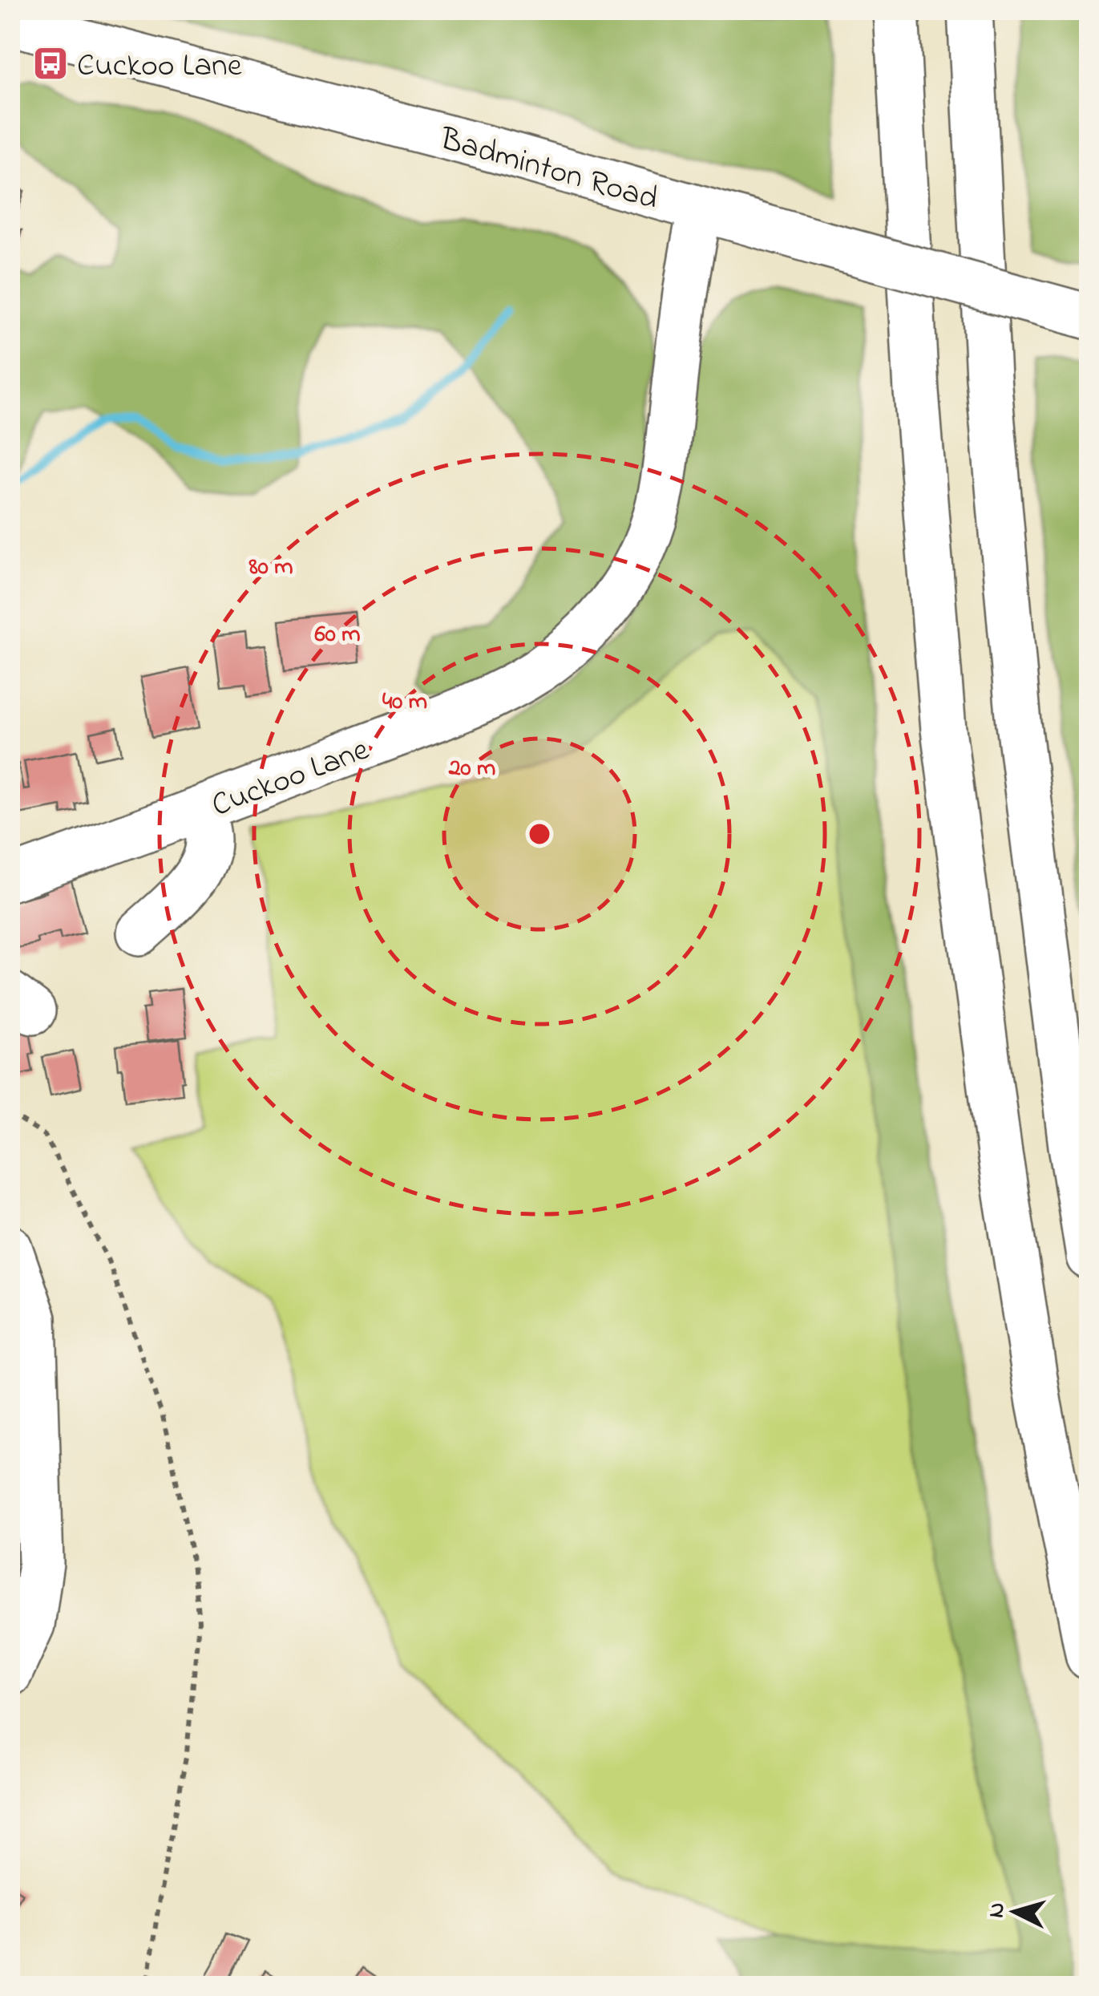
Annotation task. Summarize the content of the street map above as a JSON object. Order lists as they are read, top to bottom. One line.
{"streets":{"main road":["Badminton Road","Cuckoo Lane"]},"crossings":[["Badminton Road","Cuckoo Lane"]],"places":{"bus stop":["Cuckoo Lane"]},"north":"left","rings":["80 m","60 m","40 m","20 m"]}
